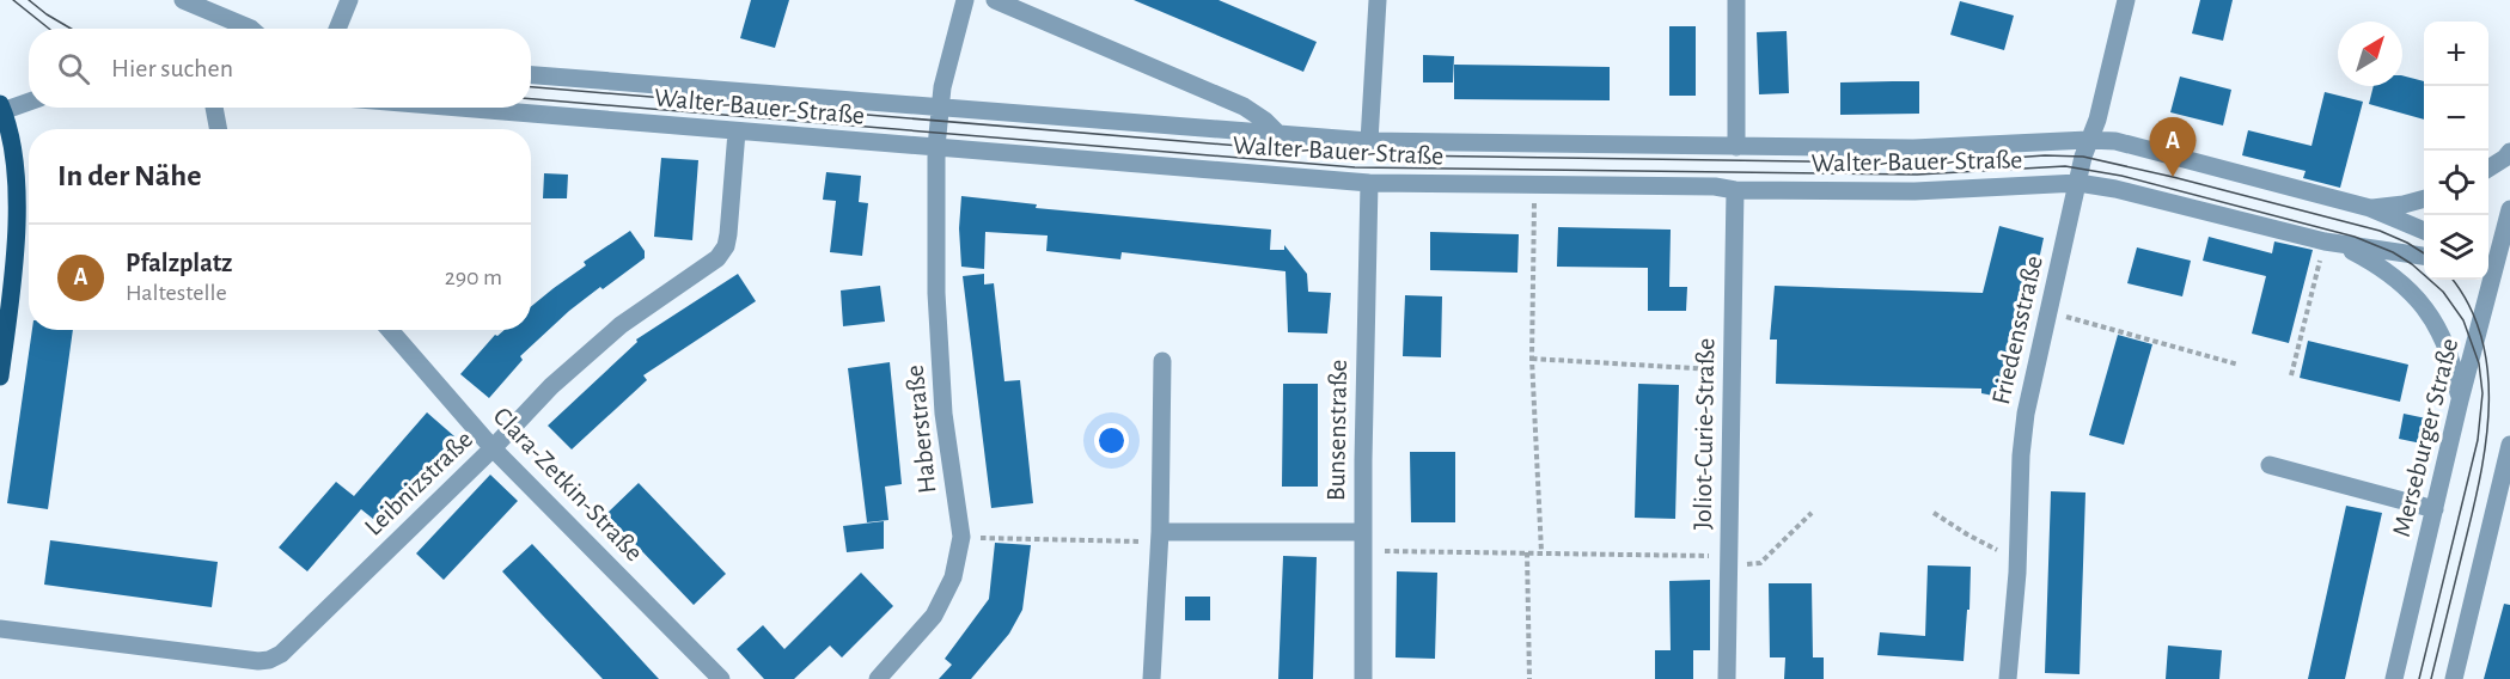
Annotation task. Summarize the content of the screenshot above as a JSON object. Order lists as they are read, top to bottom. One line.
{"streets":{"street":["Walter-Bauer-Straße","Friedensstraße","Haberstraße","Bunsenstraße","Joliot-Curie-Straße","Merseburger Straße","Leibnizstraße","Clara-Zetkin-Straße"]},"crossings":[["Walter-Bauer-Straße","Friedensstraße"],["Walter-Bauer-Straße","Haberstraße"],["Walter-Bauer-Straße","Bunsenstraße"],["Walter-Bauer-Straße","Joliot-Curie-Straße"],["Walter-Bauer-Straße","Leibnizstraße"],["Leibnizstraße","Clara-Zetkin-Straße"]],"north":"top right","page":{"map_buttons":["+","−"],"search":"Hier suchen","pins":"A","heading":"In der Nähe","list":[{"mark":"A","name":"Pfalzplatz","note":"Haltestelle","value":"290 m"}]}}
